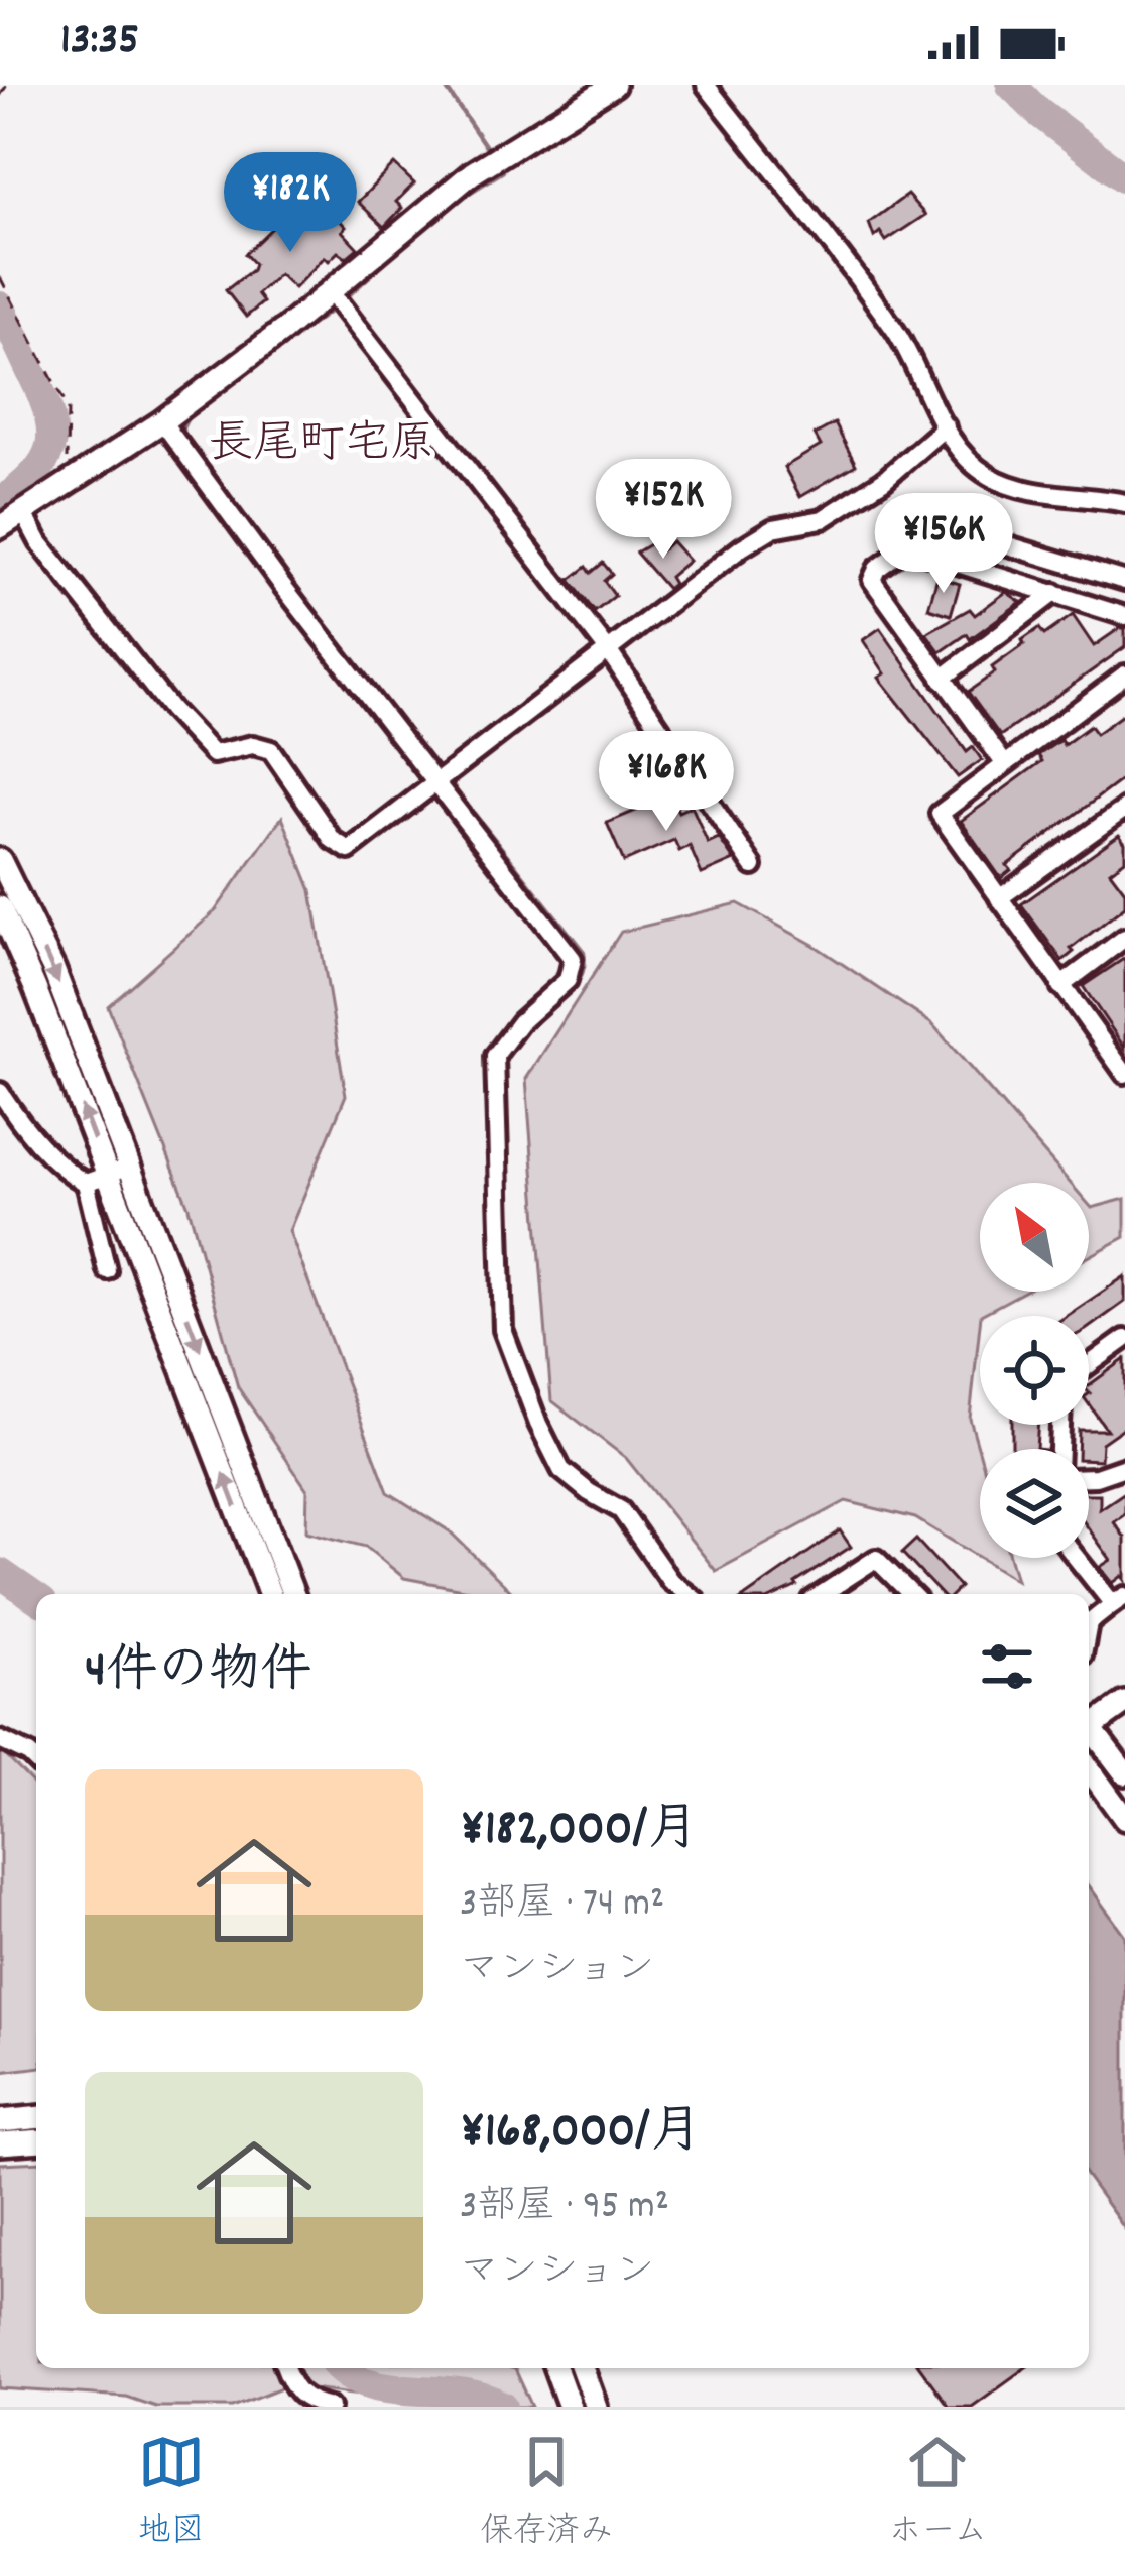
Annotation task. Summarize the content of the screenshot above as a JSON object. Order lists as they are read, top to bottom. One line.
{"districts":["長尾町宅原"],"north":"top left","page":{"status":"13:35","price":["¥182K","¥152K","¥156K","¥168K"],"heading":"4件の物件","list":[{"name":"¥182,000/月","note":"3部屋 · 74 m² · マンション"},{"name":"¥168,000/月","note":"3部屋 · 95 m² · マンション"}],"tabs":["地図","保存済み","ホーム"]}}
